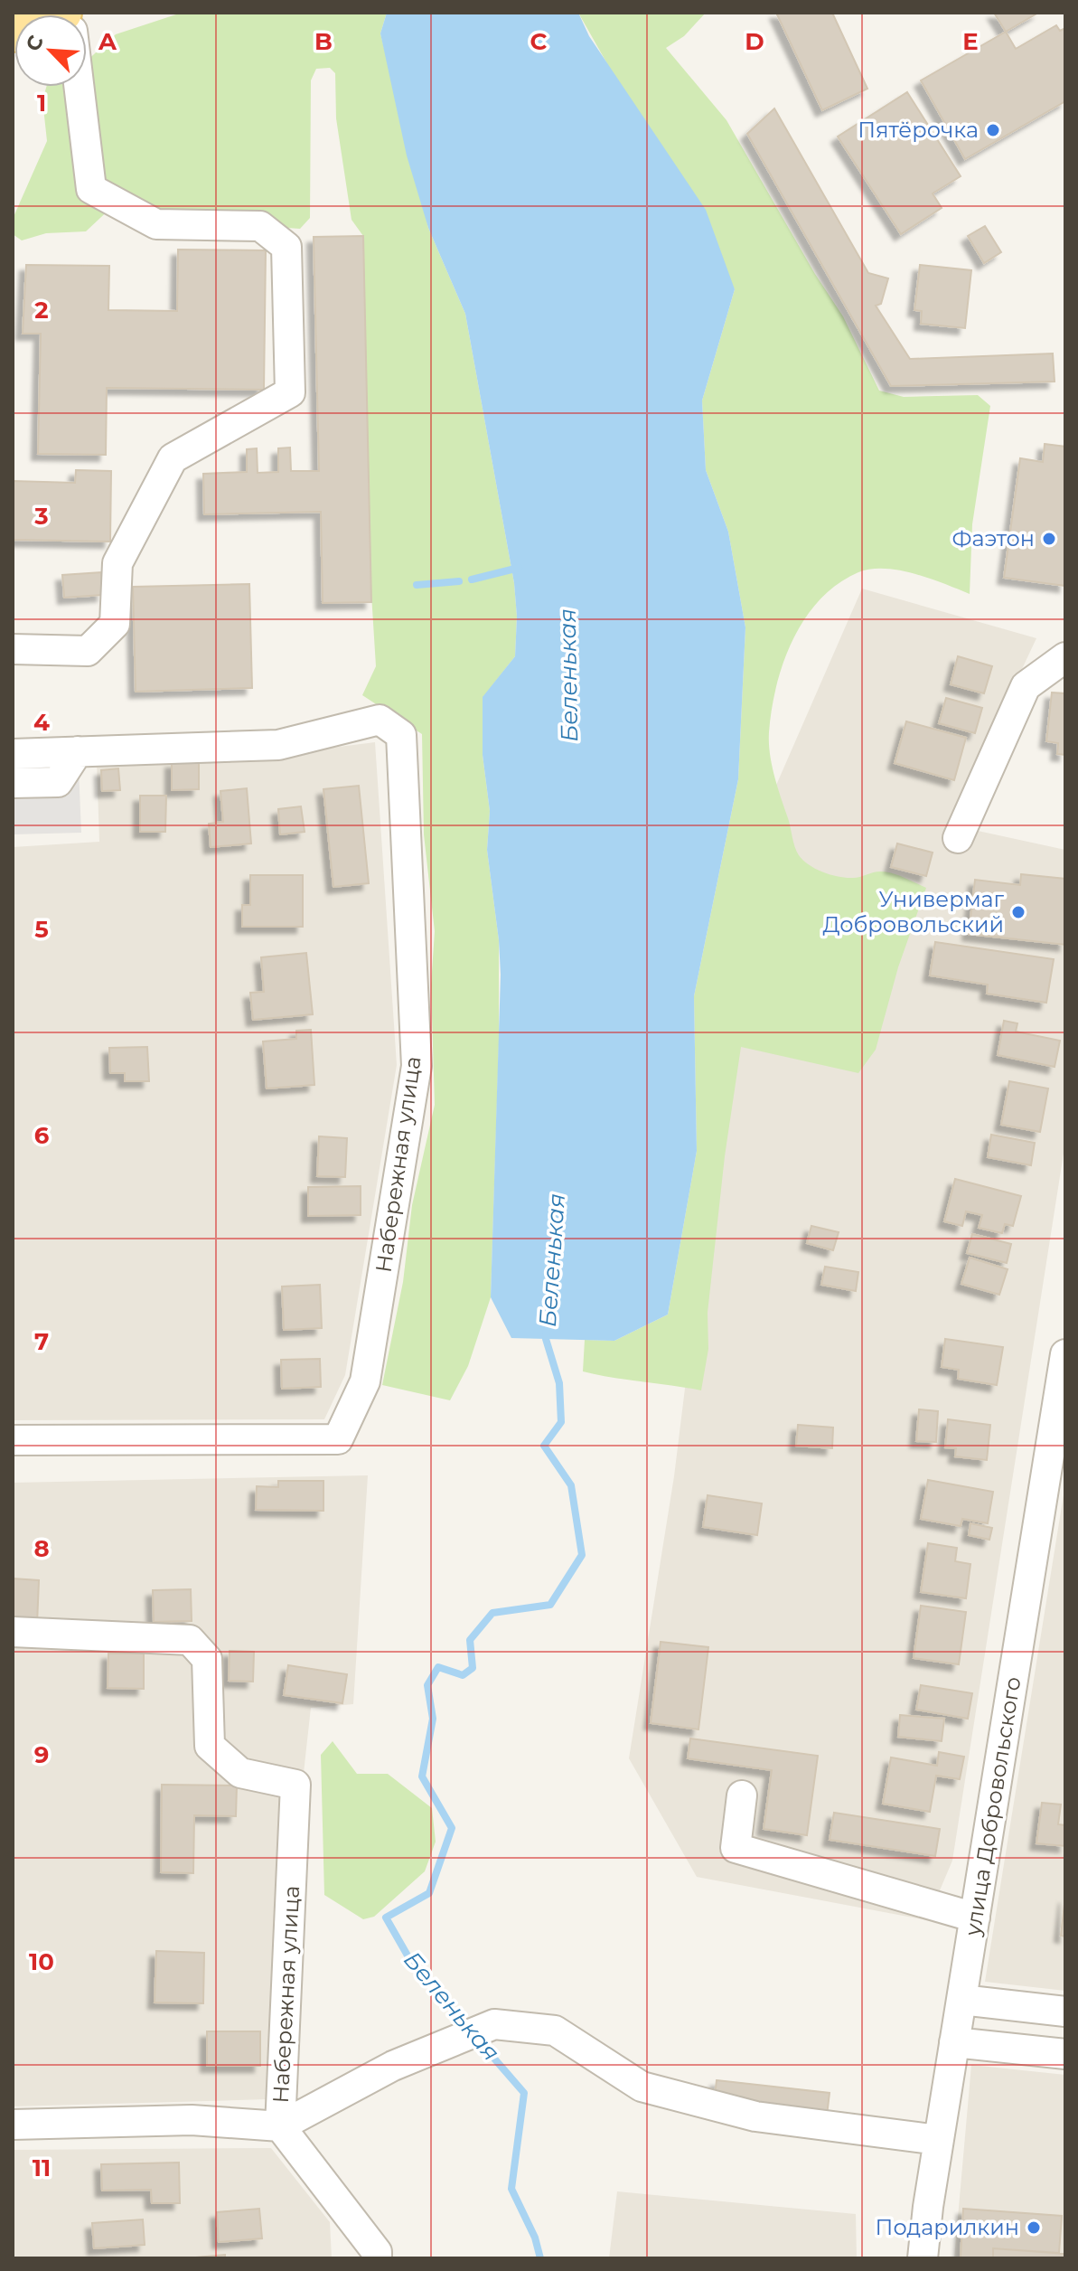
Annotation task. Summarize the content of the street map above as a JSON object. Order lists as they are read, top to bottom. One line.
{"streets":{"street":["Набережная улица","улица Добровольского"]},"water":["Беленькая"],"places":["Пятёрочка","Фаэтон","Универмаг Добровольский","Подарилкин"],"north":"top left","grid":{"columns":["A","B","C","D","E"],"rows":["1","2","3","4","5","6","7","8","9","10","11"]}}
